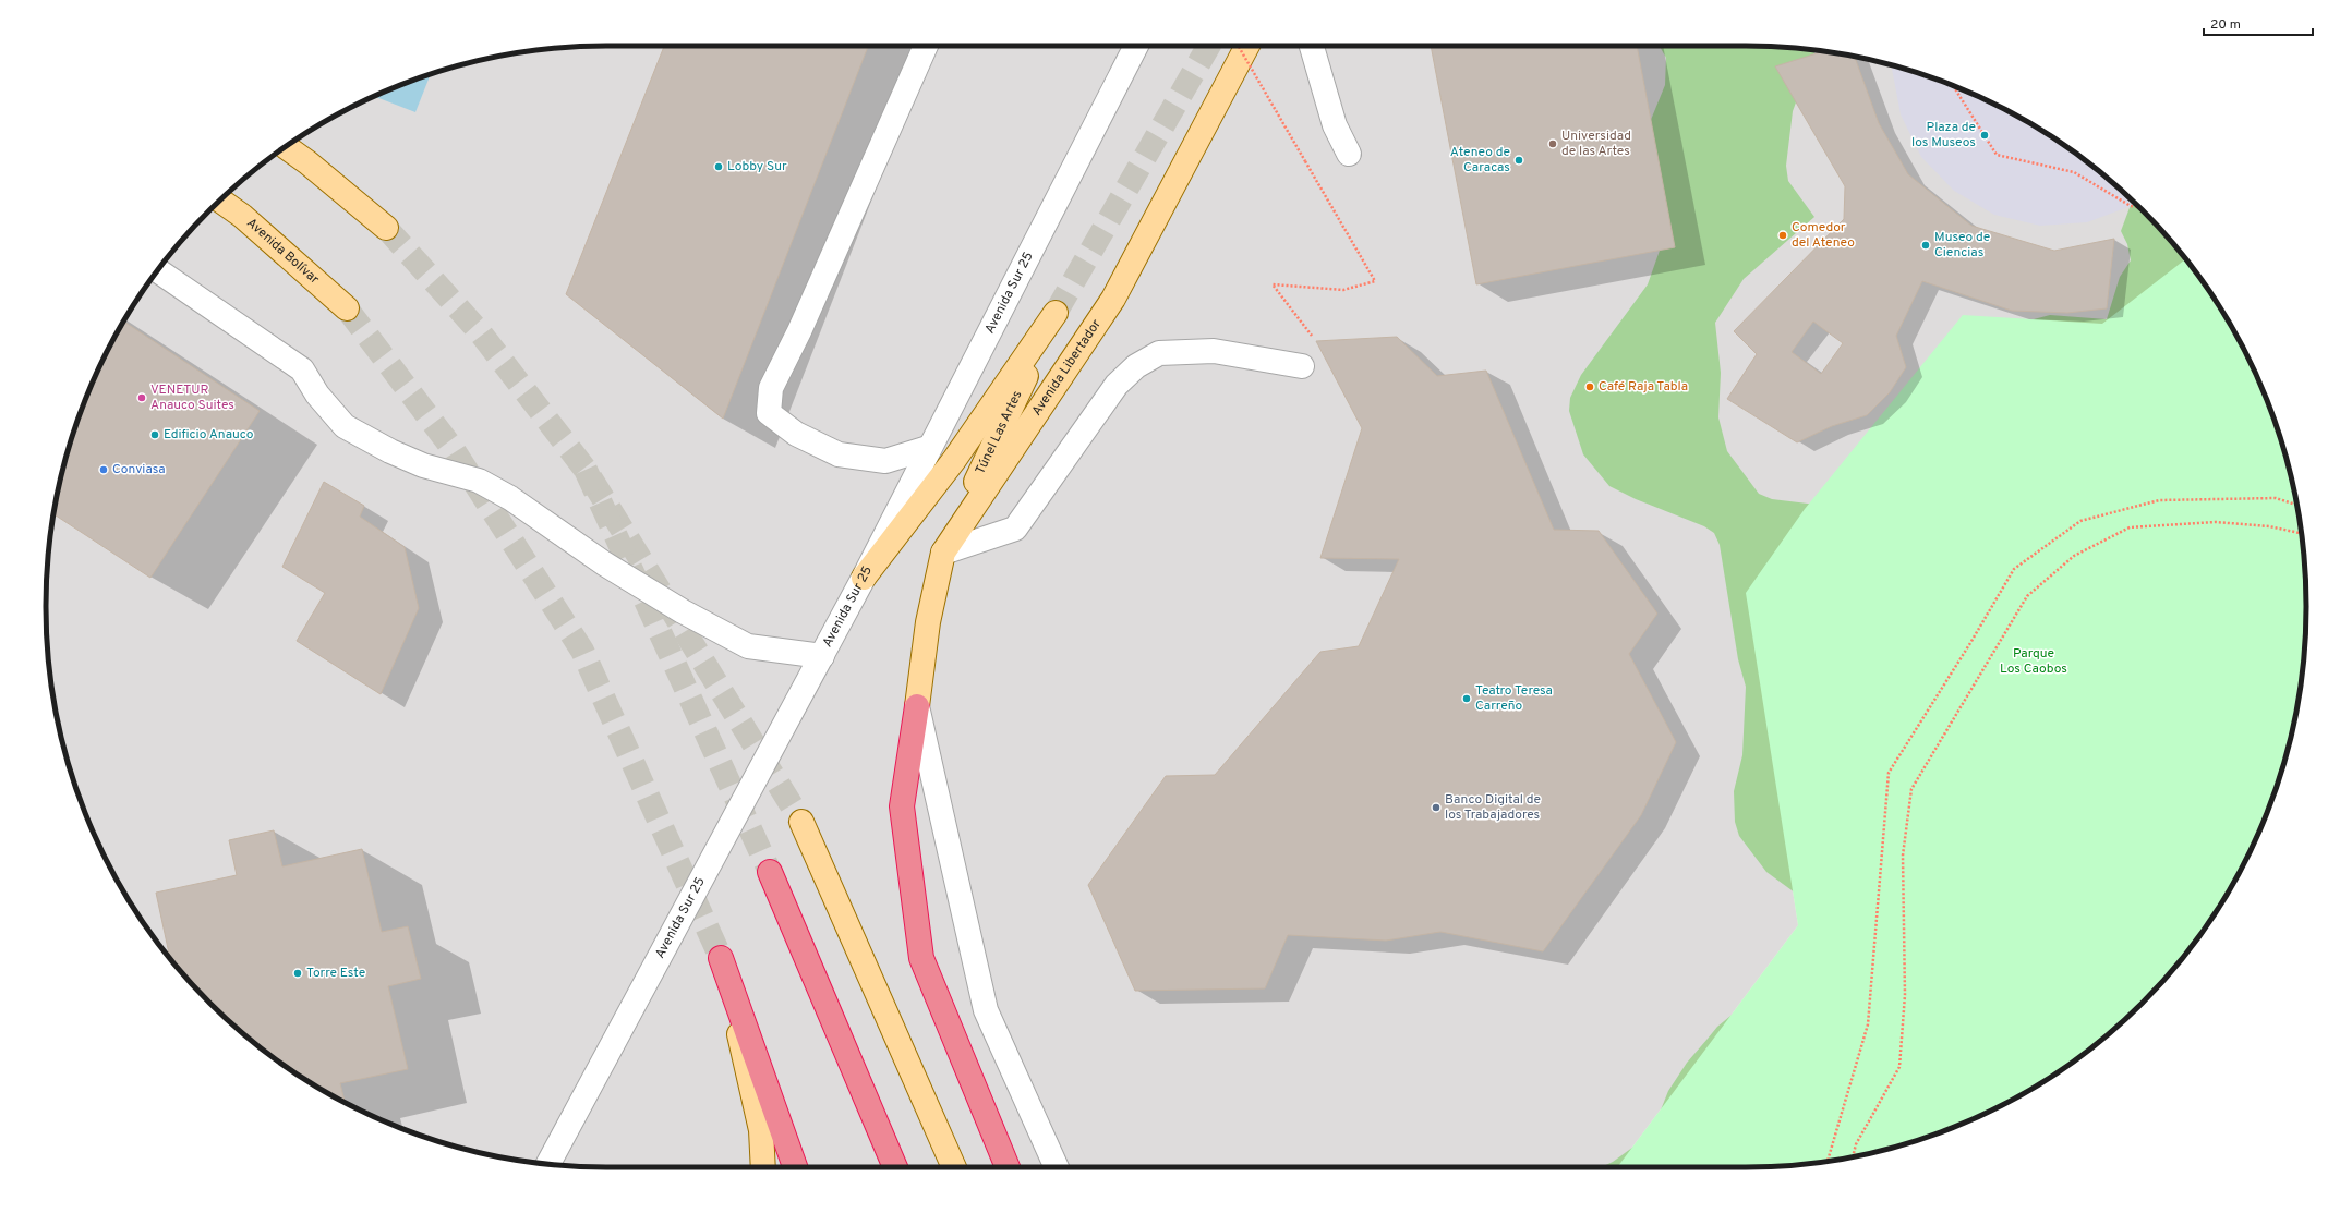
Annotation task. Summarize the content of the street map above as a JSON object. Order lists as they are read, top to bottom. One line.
{"streets":{"main road":["Avenida Bolívar","Avenida Libertador","Túnel Las Artes"],"street":["Avenida Sur 25"]},"crossings":[["Avenida Sur 25","Túnel Las Artes"],["Avenida Libertador","Túnel Las Artes"]],"parks":["Parque Los Caobos"],"places":["Plaza de los Museos","Universidad de las Artes","Ateneo de Caracas","Lobby Sur","Comedor del Ateneo","Museo de Ciencias","Café Raja Tabla","VENETUR Anauco Suites","Edificio Anauco","Conviasa","Teatro Teresa Carreño","Banco Digital de los Trabajadores","Torre Este"],"scale_bar":"20 m"}
